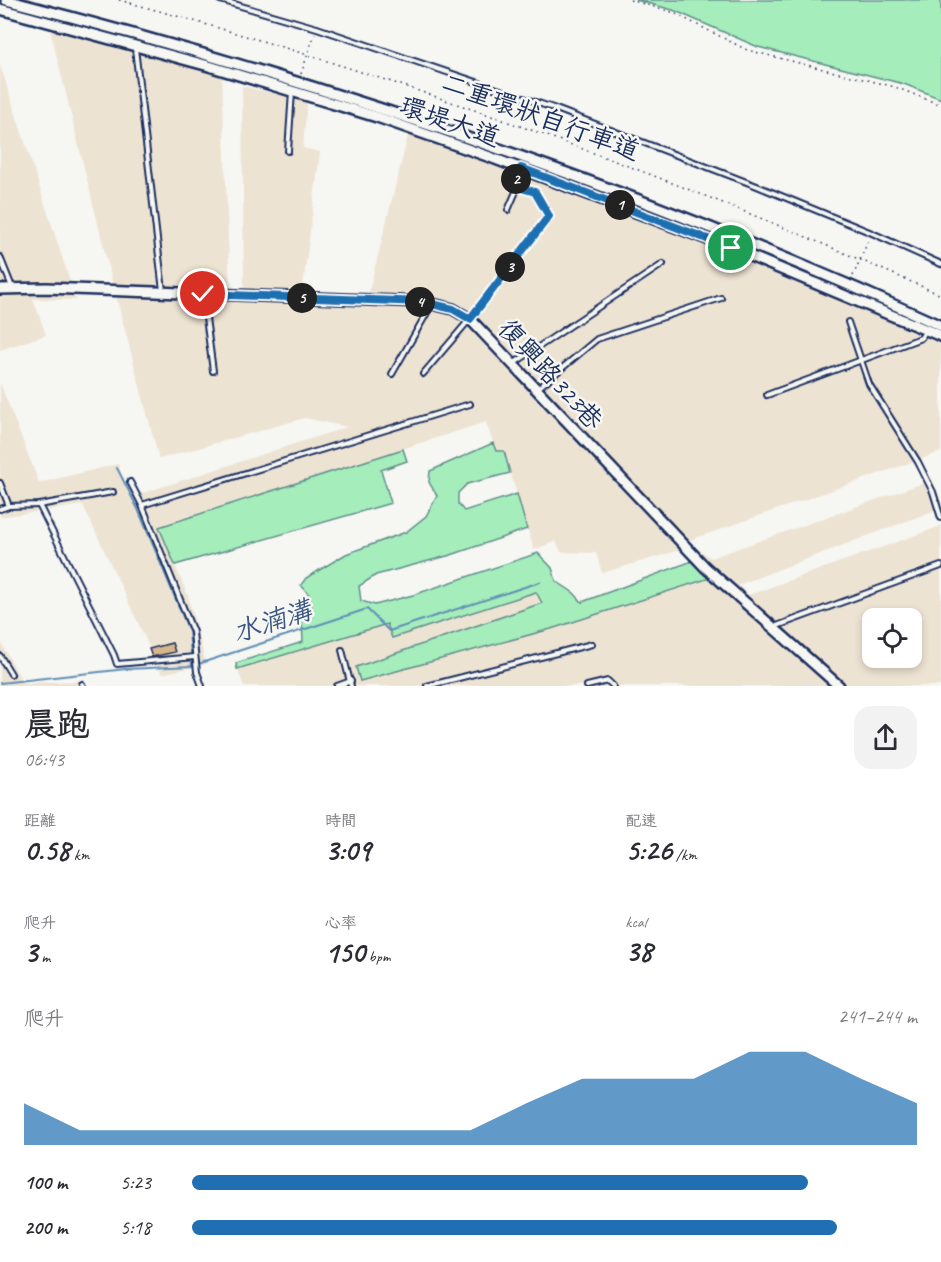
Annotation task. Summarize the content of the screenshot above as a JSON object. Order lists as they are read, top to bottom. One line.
{"streets":{"street":["環堤大道","復興路323巷"],"path":["二重環狀自行車道"]},"water":["水湳溝"],"page":{"pins":["2","1","3","5","4"],"heading":["晨跑","06:43"],"stats":[["距離","0.58 km"],["時間","3:09"],["配速","5:26 /km"],["爬升","3 m"],["心率","150 bpm"],["kcal","38"]],"chart":["爬升","241–244 m"],"list":[{"name":"100 m","note":"5:23"},{"name":"200 m","note":"5:18"}]}}
